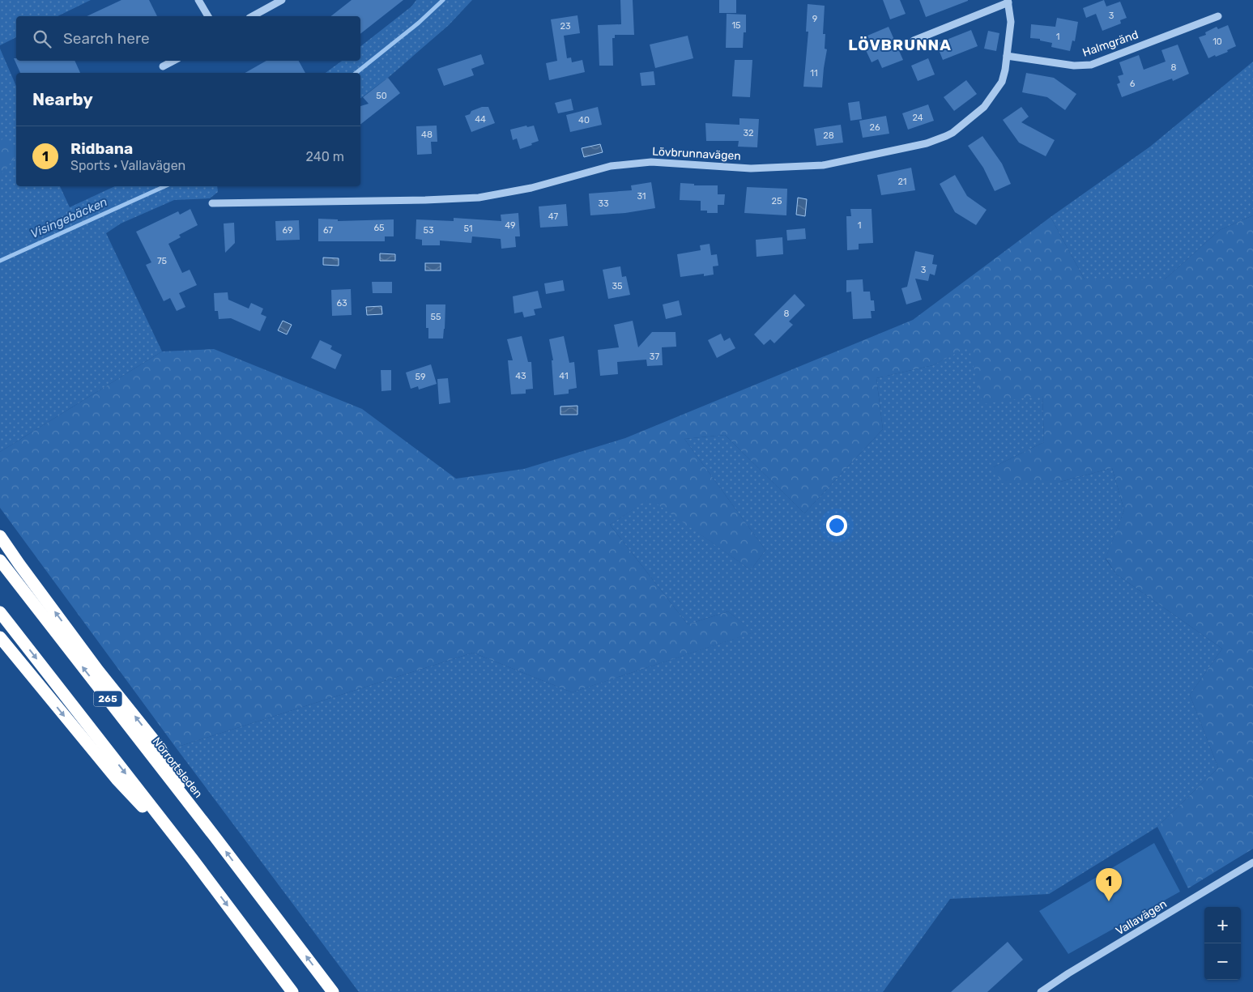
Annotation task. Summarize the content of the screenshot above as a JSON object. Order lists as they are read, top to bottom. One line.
{"streets":{"highway":["265","Norrortsleden"],"street":["Halmgränd","Lövbrunnavägen","Vallavägen"]},"crossings":[["Halmgränd","Lövbrunnavägen"]],"districts":["LÖVBRUNNA"],"water":["Visingebäcken"],"house_numbers":["3","9","15","23","1","10","8","11","6","50","24","44","40","26","32","48","28","21","31","25","33","47","49","1","65","51","69","67","53","75","3","35","63","8","55","37","43","41","59"],"page":{"search":"Search here","heading":"Nearby","list":[{"mark":"1","name":"Ridbana","note":"Sports · Vallavägen","value":"240 m"}],"pins":"1","map_buttons":["+","−"]}}
